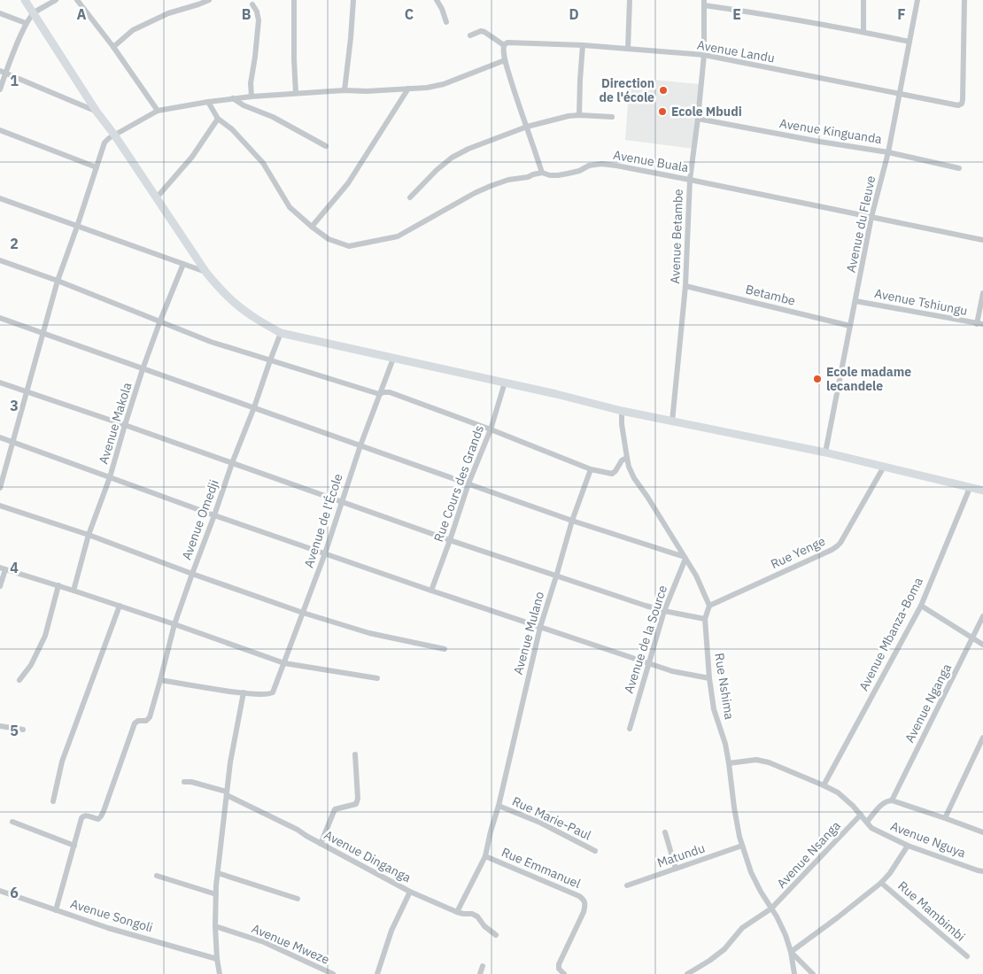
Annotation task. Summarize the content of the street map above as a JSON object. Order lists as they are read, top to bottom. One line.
{"streets":{"street":["Avenue Landu","Avenue Kinguanda","Avenue Buala","Avenue du Fleuve","Avenue Betambe","Betambe","Avenue Tshiungu","Avenue Makola","Rue Cours des Grands","Avenue Omedji","Avenue de l'École","Rue Yenge","Avenue Mulano","Avenue Mbanza-Boma","Avenue de la Source","Rue Nshima","Avenue Nganga","Rue Marie-Paul","Avenue Nguya","Avenue Nsanga","Matundu","Avenue Dinganga","Rue Emmanuel","Rue Mambimbi","Avenue Songoli","Avenue Mweze"]},"crossings":[["Avenue Landu","Avenue du Fleuve"],["Avenue Landu","Avenue Betambe"],["Avenue Kinguanda","Avenue du Fleuve"],["Avenue Kinguanda","Avenue Betambe"],["Avenue Buala","Avenue du Fleuve"],["Avenue Buala","Avenue Betambe"],["Avenue du Fleuve","Betambe"],["Avenue du Fleuve","Avenue Tshiungu"],["Avenue Betambe","Betambe"],["Rue Yenge","Rue Nshima"],["Avenue Mulano","Rue Marie-Paul"],["Avenue Mulano","Rue Emmanuel"],["Avenue Mbanza-Boma","Avenue Nguya"],["Rue Nshima","Avenue Nguya"],["Rue Nshima","Avenue Nsanga"],["Rue Nshima","Matundu"],["Rue Marie-Paul","Rue Emmanuel"],["Avenue Nguya","Avenue Nsanga"]],"places":["Direction de l'école","Ecole Mbudi","Ecole madame lecandele"],"grid":{"columns":["A","B","C","D","E","F"],"rows":["1","2","3","4","5","6"]}}
